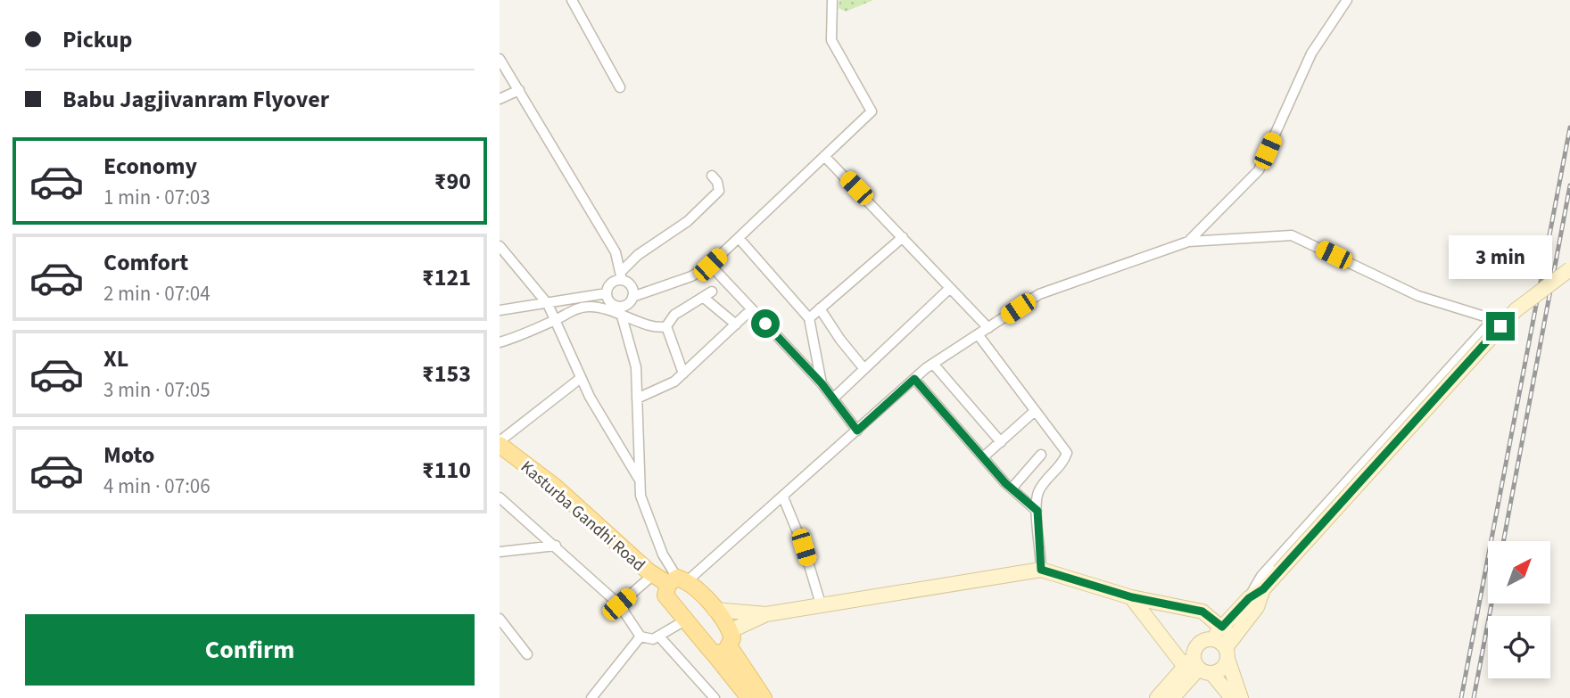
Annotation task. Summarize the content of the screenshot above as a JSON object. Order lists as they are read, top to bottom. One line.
{"streets":{"main road":["Kasturba Gandhi Road"]},"north":"top right","page":{"banner":["Pickup","Babu Jagjivanram Flyover"],"list":[{"name":"Economy","note":"1 min · 07:03","value":"₹90"},{"name":"Comfort","note":"2 min · 07:04","value":"₹121"},{"name":"XL","note":"3 min · 07:05","value":"₹153"},{"name":"Moto","note":"4 min · 07:06","value":"₹110"}],"bubble":"3 min","buttons":"Confirm"}}
